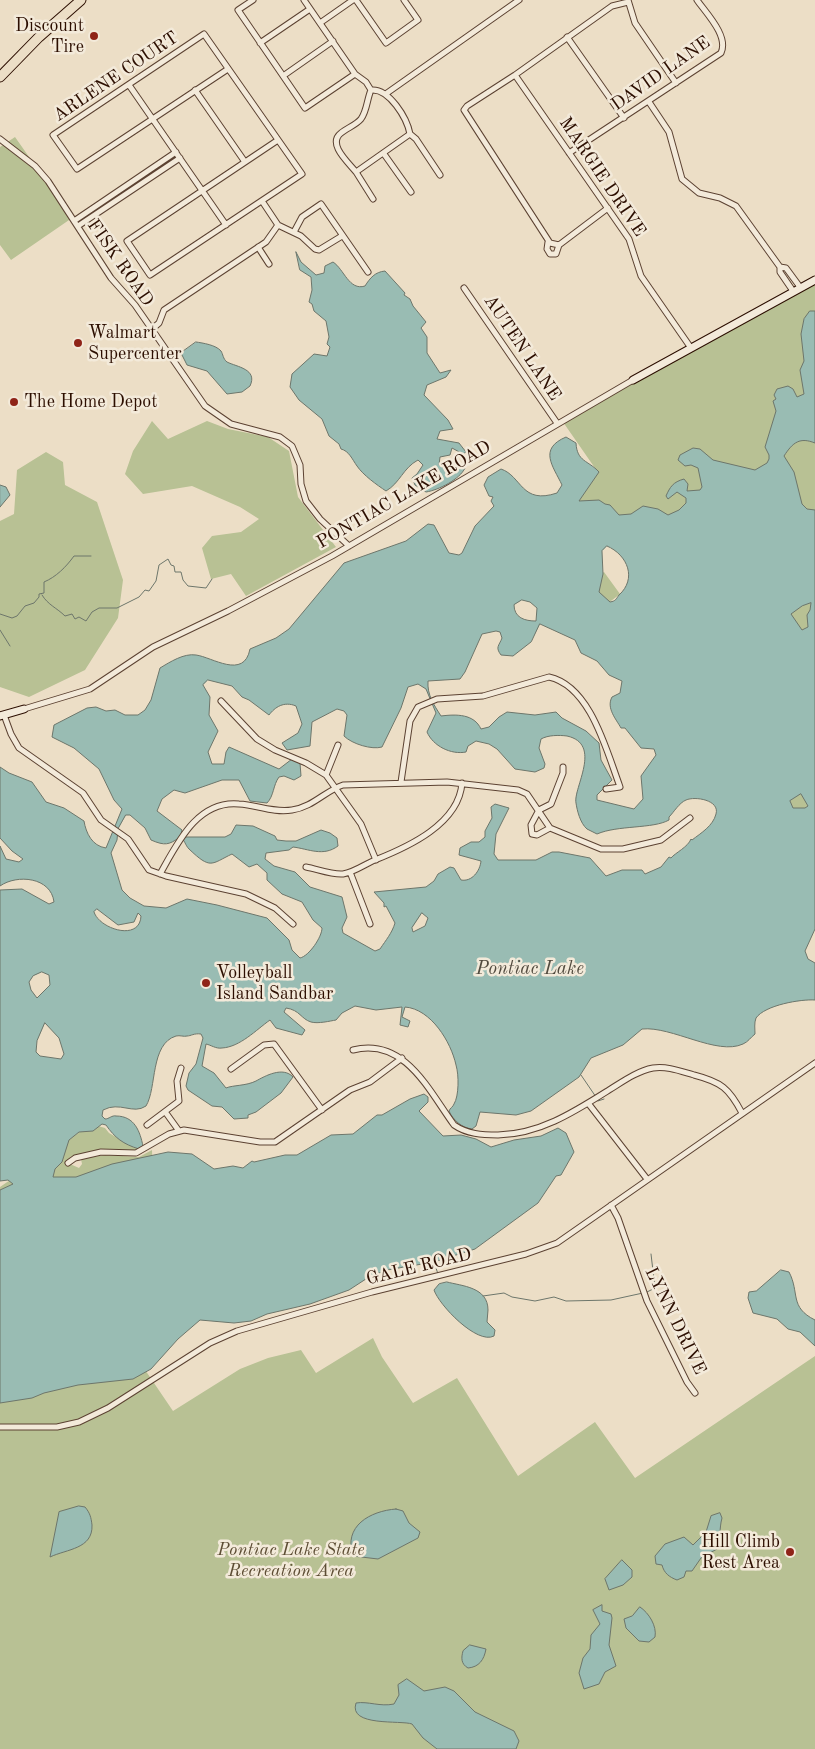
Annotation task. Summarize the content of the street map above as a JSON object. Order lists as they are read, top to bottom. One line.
{"streets":{"street":["DAVID LANE","ARLENE COURT","MARGIE DRIVE","FISK ROAD","AUTEN LANE","PONTIAC LAKE ROAD","GALE ROAD","LYNN DRIVE"]},"crossings":[["DAVID LANE","MARGIE DRIVE"],["MARGIE DRIVE","PONTIAC LAKE ROAD"],["FISK ROAD","PONTIAC LAKE ROAD"],["AUTEN LANE","PONTIAC LAKE ROAD"],["GALE ROAD","LYNN DRIVE"]],"water":["Pontiac Lake"],"parks":["Pontiac Lake State Recreation Area"],"places":["Discount Tire","Walmart Supercenter","The Home Depot","Volleyball Island Sandbar","Hill Climb Rest Area"]}
